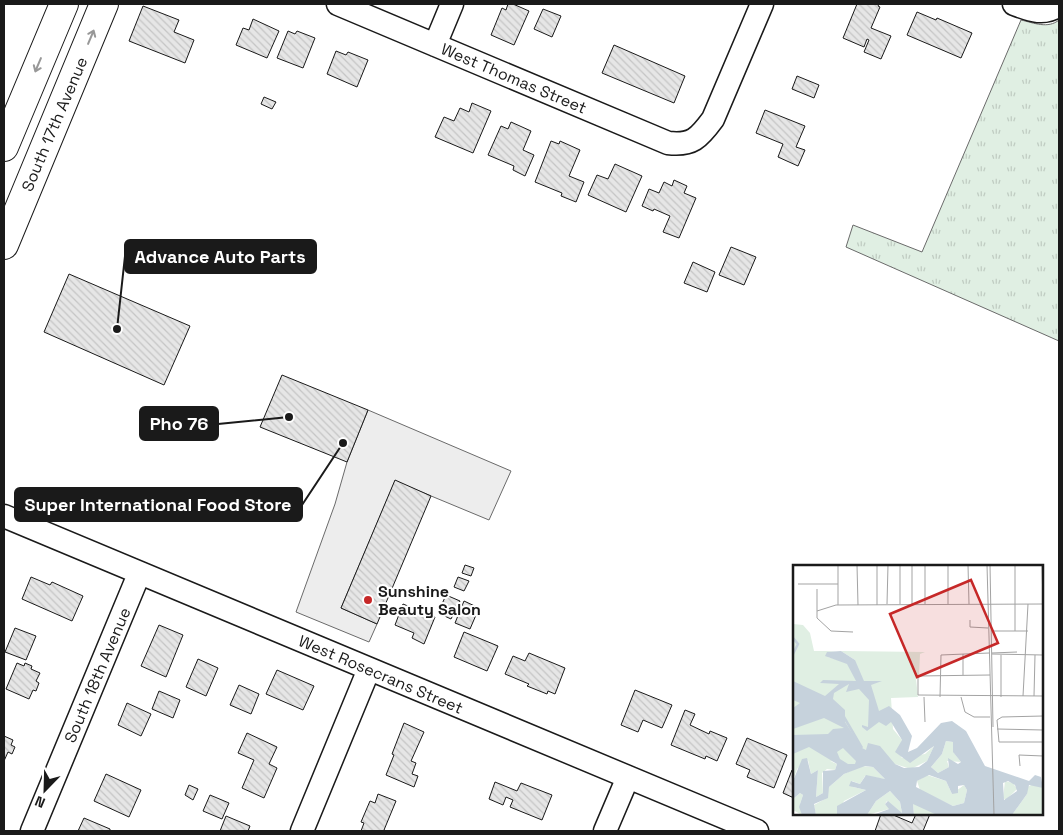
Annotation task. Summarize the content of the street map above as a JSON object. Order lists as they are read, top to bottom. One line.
{"streets":{"main road":["South 17th Avenue"],"street":["West Thomas Street","West Rosecrans Street","South 18th Avenue"]},"crossings":[["West Rosecrans Street","South 18th Avenue"]],"places":["Advance Auto Parts","Pho 76","Super International Food Store","Sunshine Beauty Salon"],"north":"bottom left"}
